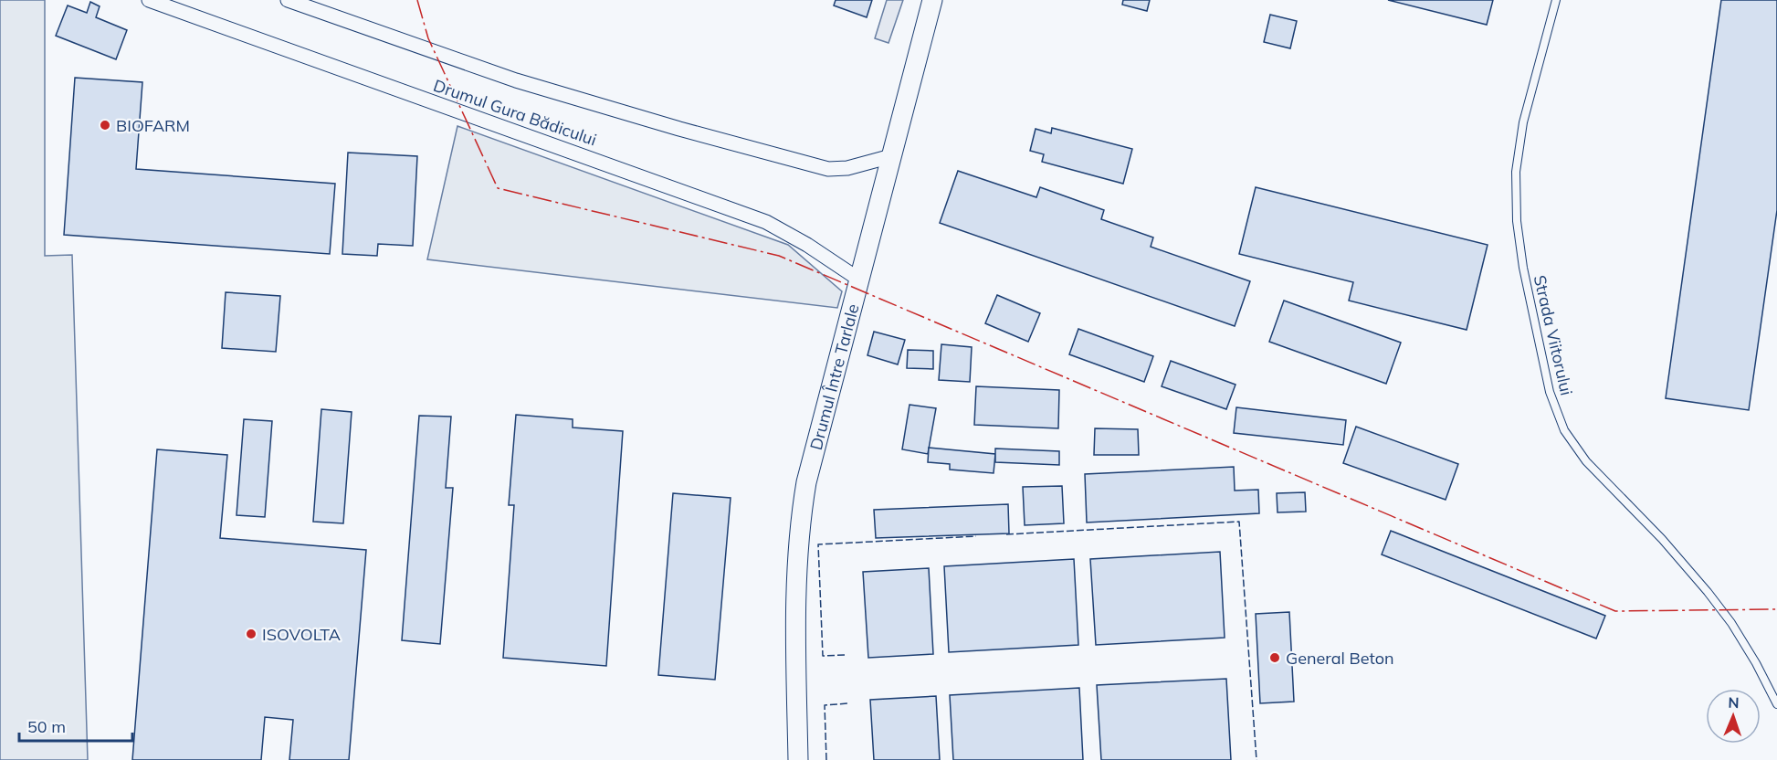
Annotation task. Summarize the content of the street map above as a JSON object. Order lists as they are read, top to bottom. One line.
{"streets":{"main road":["Drumul Între Tarlale"],"street":["Drumul Gura Bădicului"],"lane":["Strada Viitorului"]},"crossings":[["Drumul Gura Bădicului","Drumul Între Tarlale"]],"places":["BIOFARM","ISOVOLTA","General Beton"],"scale_bar":"50 m","north":"top"}
